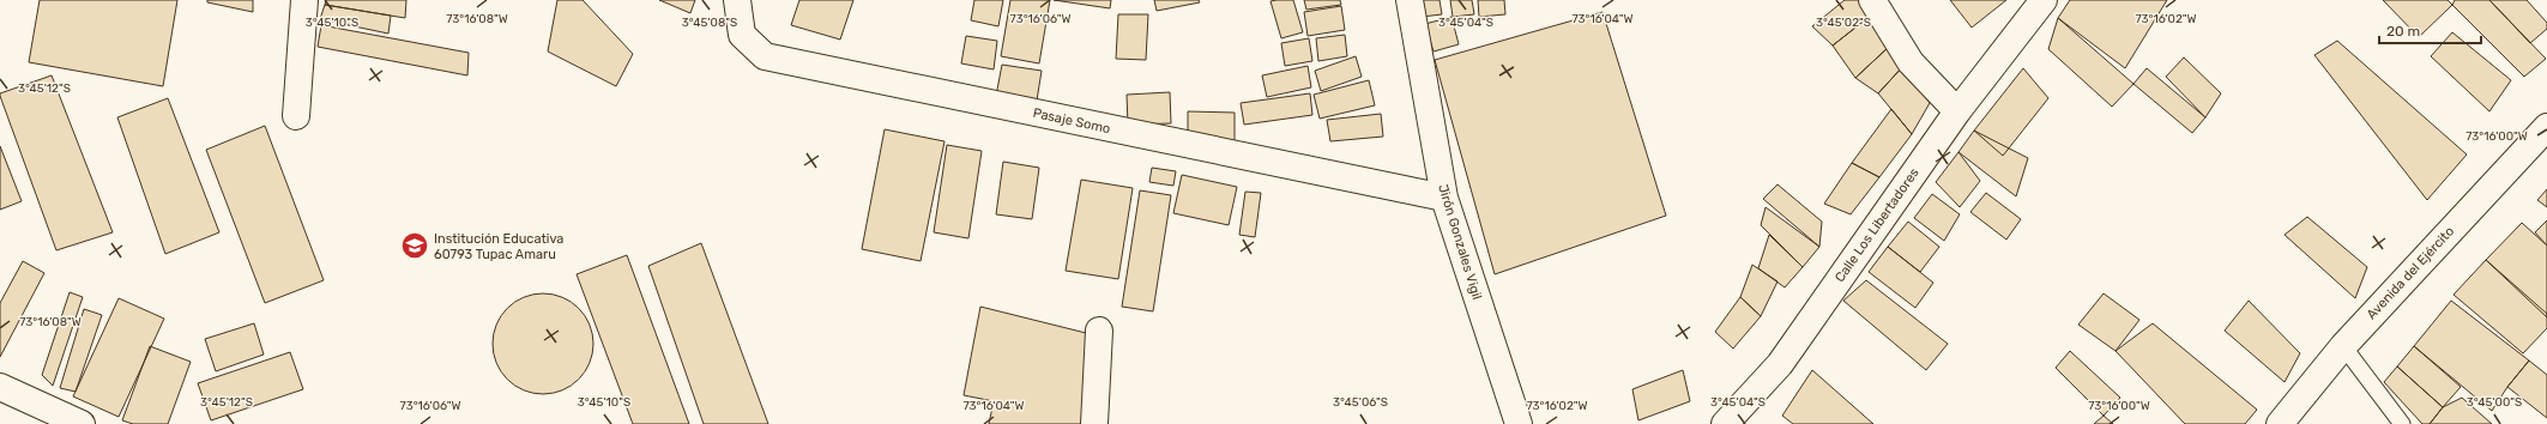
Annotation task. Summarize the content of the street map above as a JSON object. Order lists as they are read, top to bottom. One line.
{"streets":{"street":["Pasaje Somo","Calle Los Libertadores","Jirón Gonzales Vigil","Avenida del Ejército"]},"crossings":[["Pasaje Somo","Jirón Gonzales Vigil"]],"places":{"school or university":["Institución Educativa 60793 Tupac Amaru"]},"scale_bar":"20 m","coordinates":["73°16'02\"W","73°16'08\"W","73°16'06\"W","73°16'04\"W","3°45'02\"S","3°45'10\"S","3°45'08\"S","3°45'04\"S","3°45'12\"S","73°16'00\"W","3°45'06\"S","3°45'00\"S"]}
